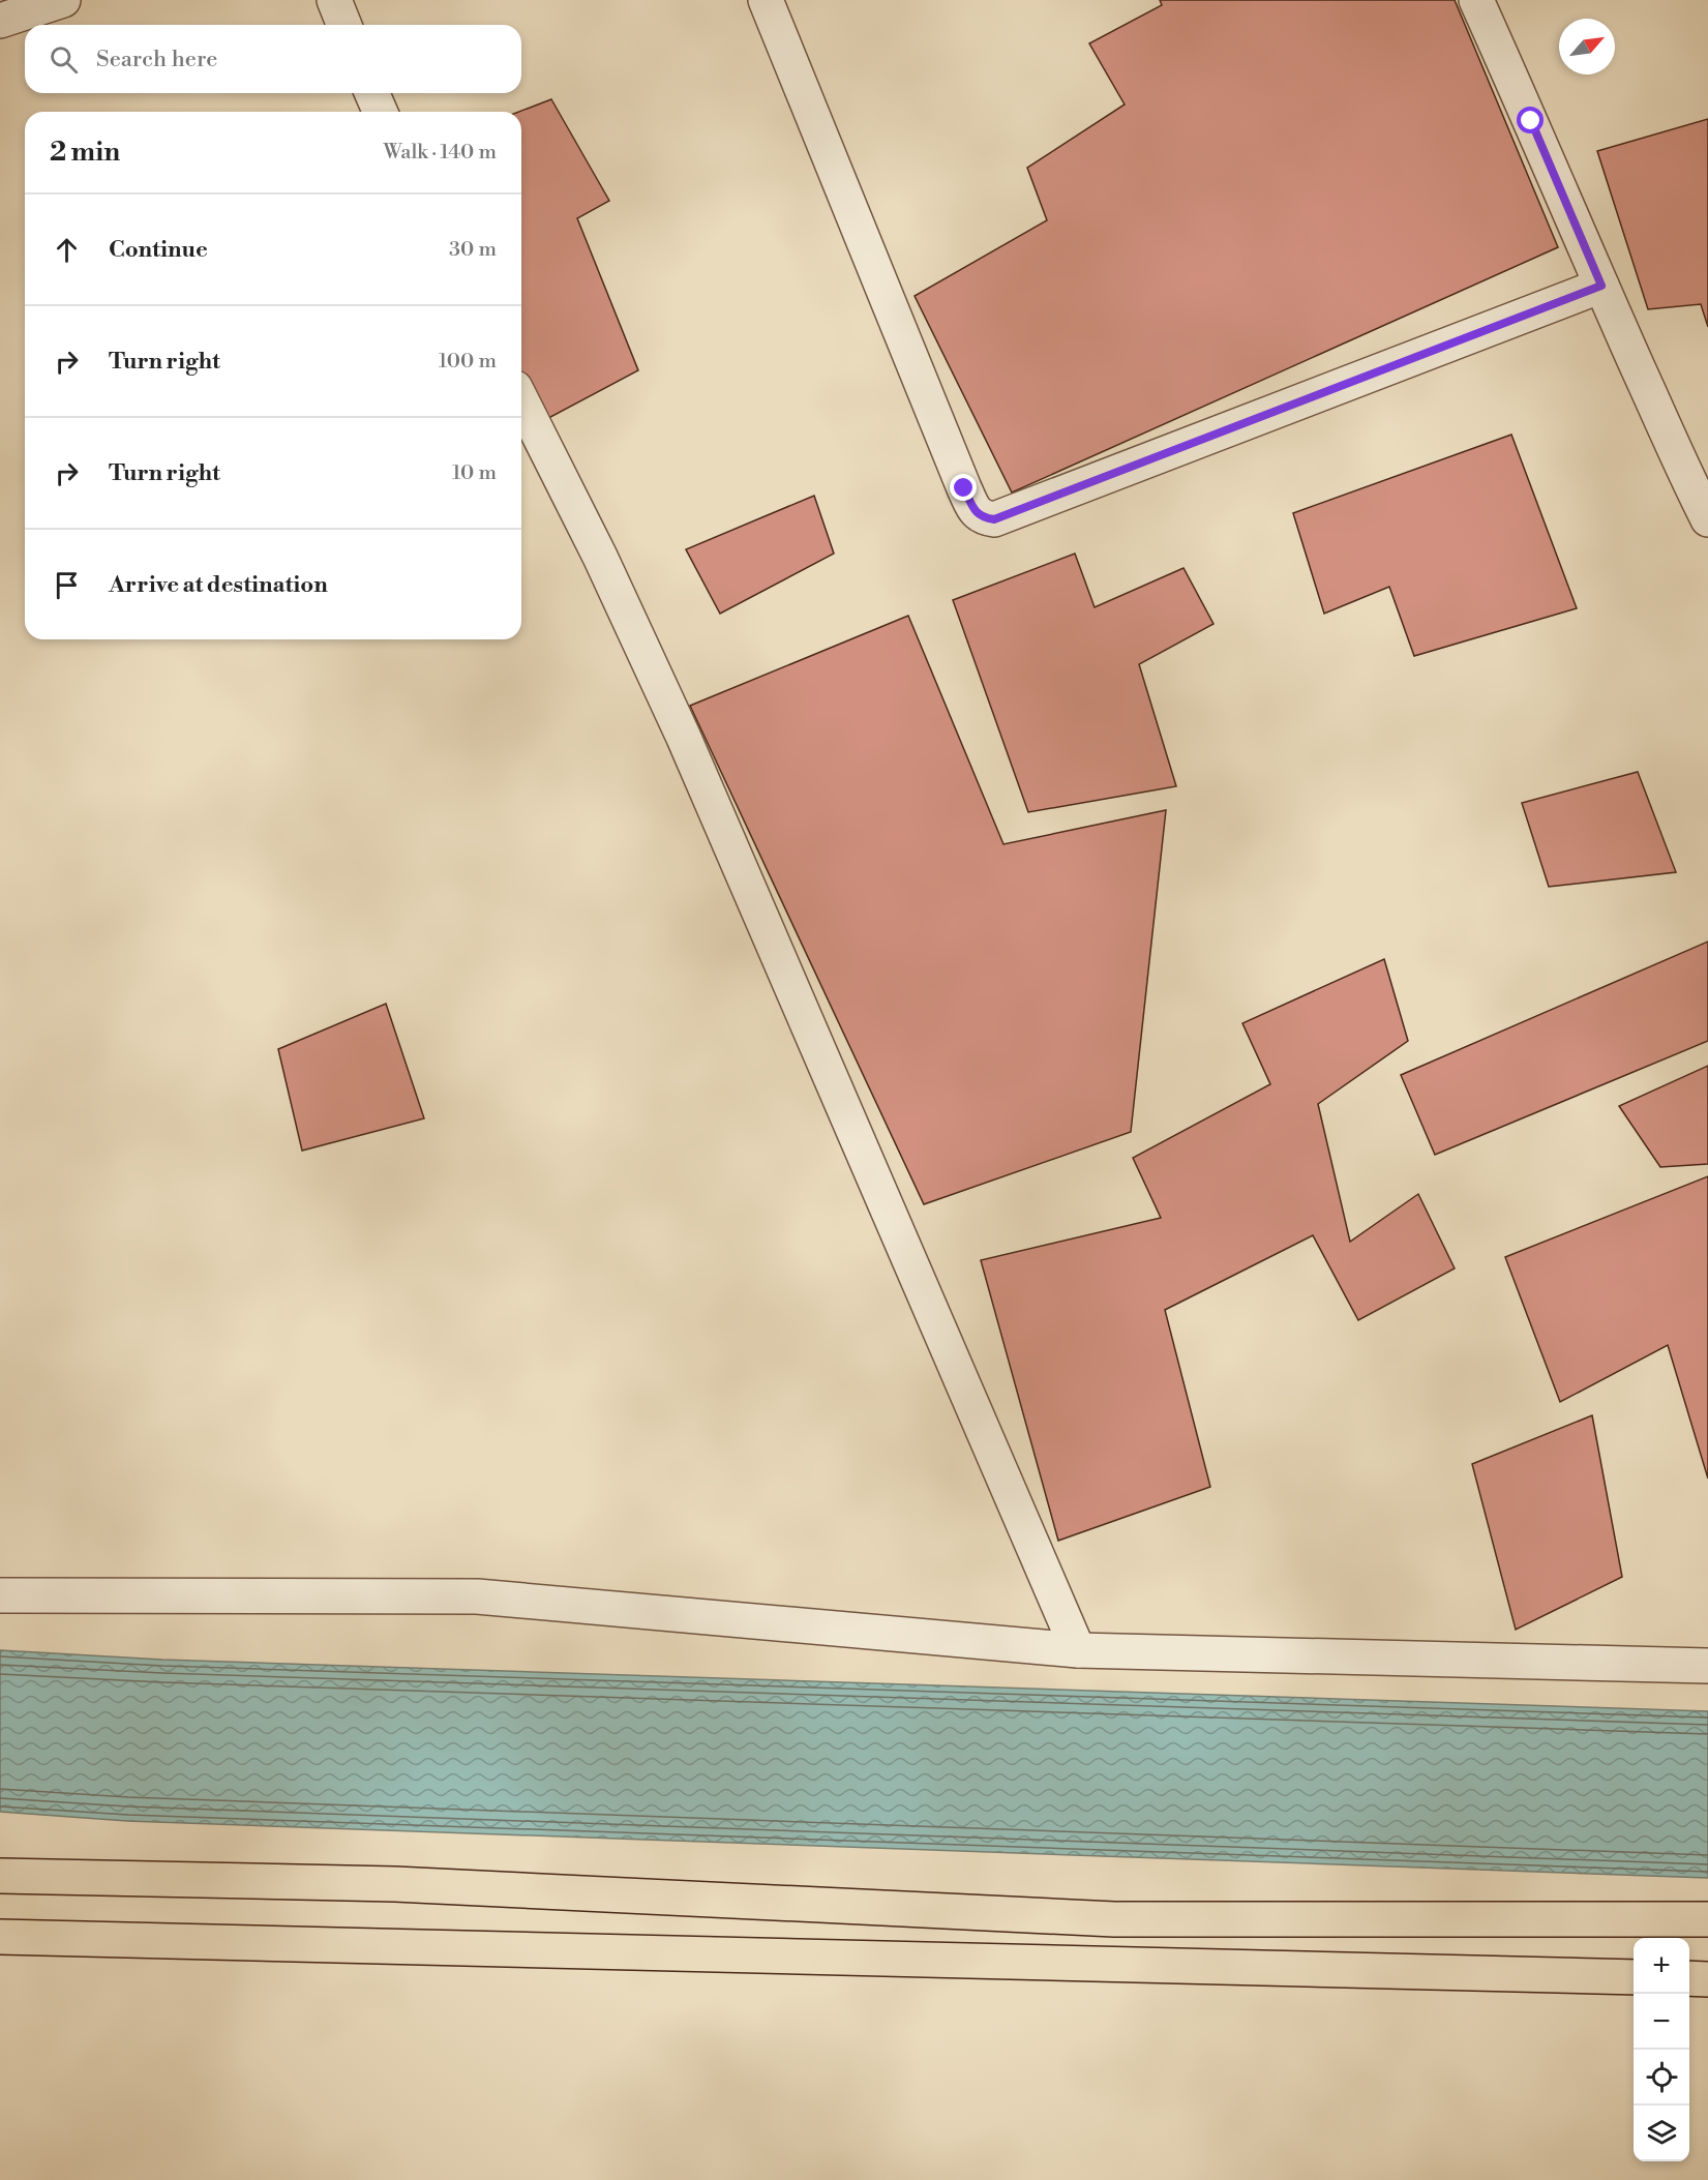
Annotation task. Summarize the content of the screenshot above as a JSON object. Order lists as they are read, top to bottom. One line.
{"north":"top right","page":{"search":"Search here","heading":["2 min","Walk · 140 m"],"list":[["Continue","30 m"],["Turn right","100 m"],["Turn right","10 m"],"Arrive at destination"],"map_buttons":["+","−"]}}
